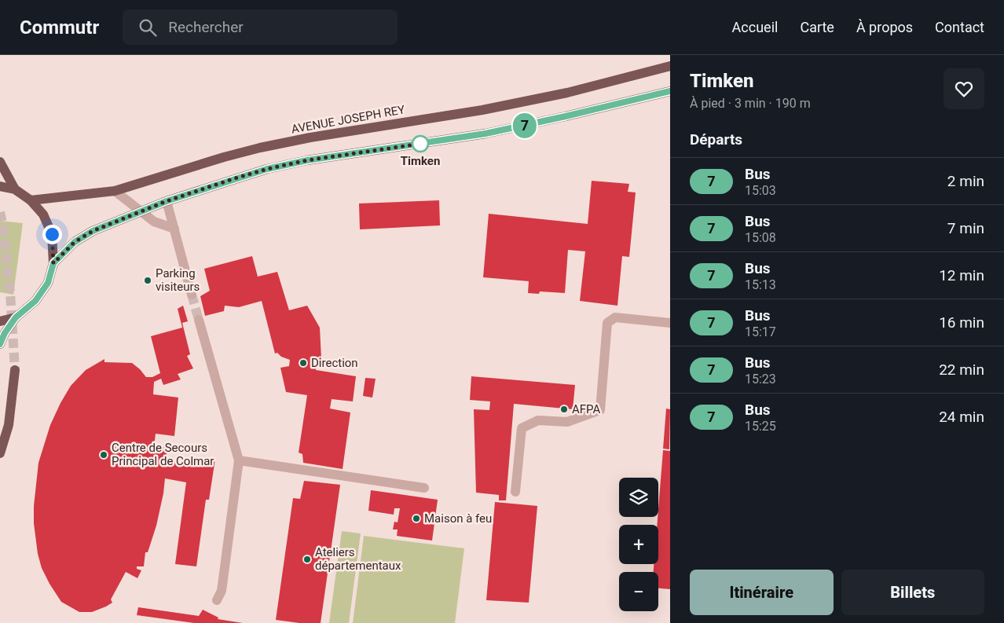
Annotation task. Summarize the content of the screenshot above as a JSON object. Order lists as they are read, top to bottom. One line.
{"streets":{"main road":["AVENUE JOSEPH REY"]},"places":["Timken","Parking visiteurs","Direction","AFPA","Centre de Secours Principal de Colmar","Maison à feu","Ateliers départementaux"],"lines":["bus line 7"],"page":{"header":"Commutr","search":"Rechercher","nav":["Accueil","Carte","À propos","Contact"],"on_map":"7","heading":[["Timken","À pied · 3 min · 190 m"],"Départs"],"list":[{"mark":"7","name":"Bus","note":"15:03","value":"2 min"},{"mark":"7","name":"Bus","note":"15:08","value":"7 min"},{"mark":"7","name":"Bus","note":"15:13","value":"12 min"},{"mark":"7","name":"Bus","note":"15:17","value":"16 min"},{"mark":"7","name":"Bus","note":"15:23","value":"22 min"},{"mark":"7","name":"Bus","note":"15:25","value":"24 min"}],"map_buttons":["+","−"],"buttons":["Itinéraire","Billets"]}}
